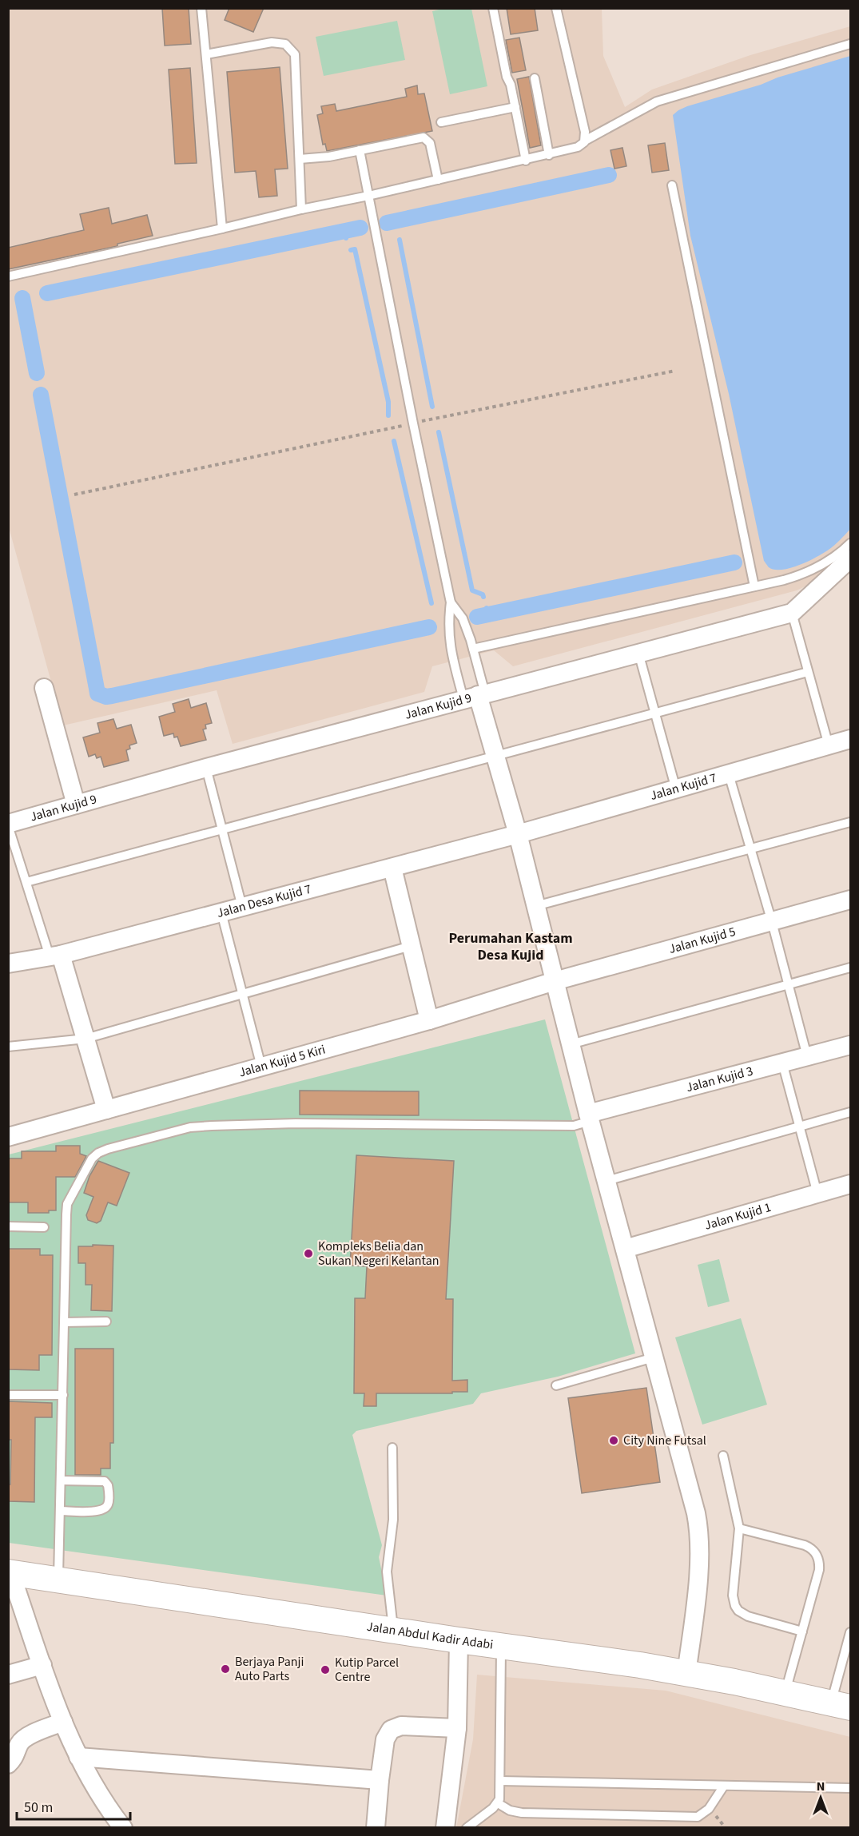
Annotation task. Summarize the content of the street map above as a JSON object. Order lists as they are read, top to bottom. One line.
{"streets":{"main road":["Jalan Abdul Kadir Adabi"],"street":["Jalan Kujid 9","Jalan Kujid 7","Jalan Desa Kujid 7","Jalan Kujid 5","Jalan Kujid 5 Kiri","Jalan Kujid 3","Jalan Kujid 1"]},"crossings":[["Jalan Kujid 7","Jalan Desa Kujid 7"],["Jalan Kujid 5","Jalan Kujid 5 Kiri"]],"districts":["Perumahan Kastam Desa Kujid"],"places":["Kompleks Belia dan Sukan Negeri Kelantan","City Nine Futsal","Berjaya Panji Auto Parts","Kutip Parcel Centre"],"scale_bar":"50 m","north":"top"}
